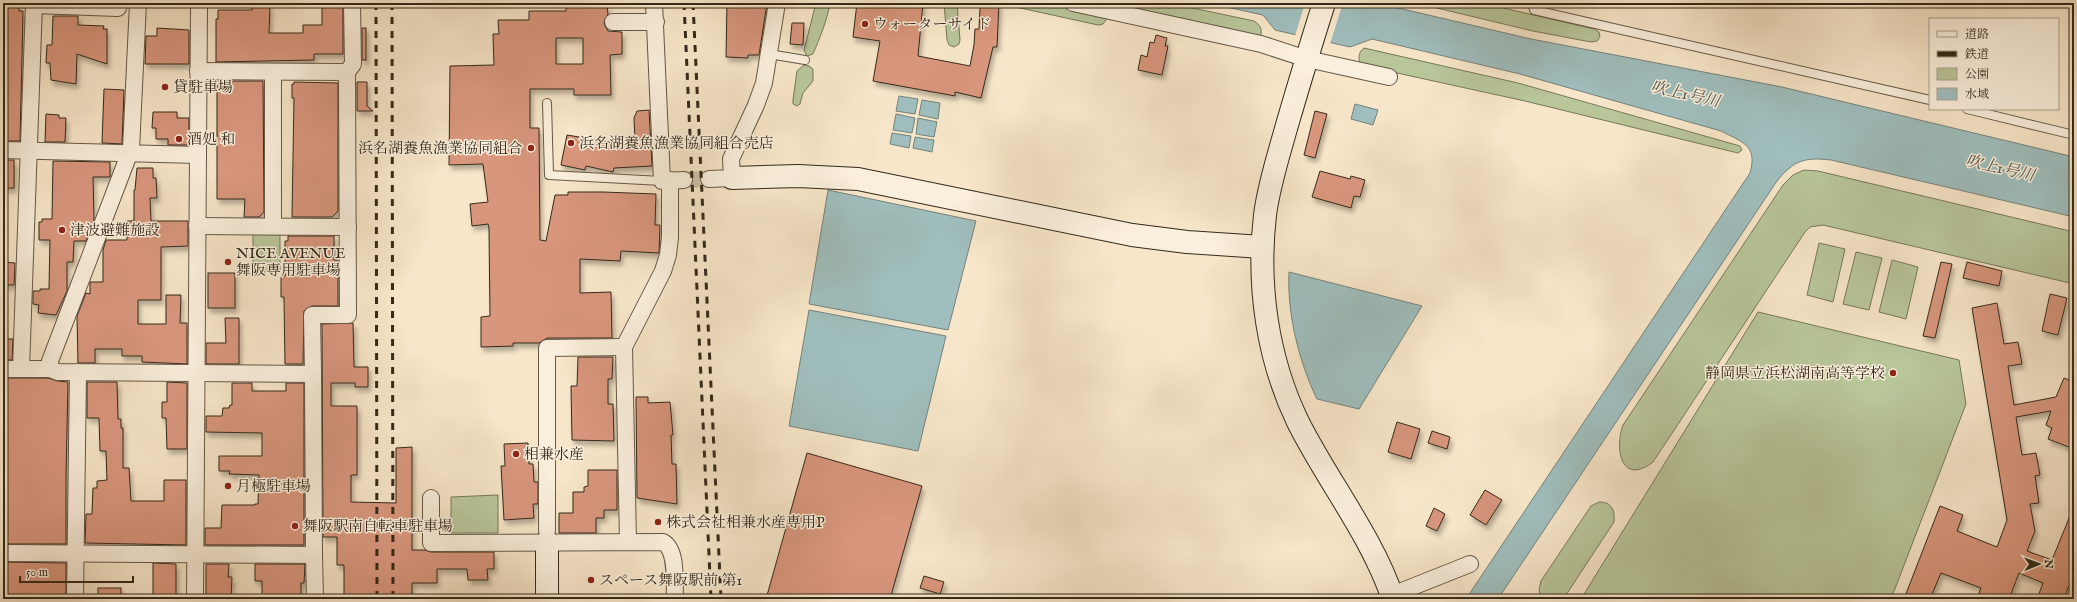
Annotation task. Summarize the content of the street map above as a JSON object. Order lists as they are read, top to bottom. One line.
{"water":["吹上1号川"],"places":["ウォーターサイド","貸駐車場","酒処 和","浜名湖養魚漁業協同組合売店","浜名湖養魚漁業協同組合","津波避難施設","NICE AVENUE 舞阪専用駐車場","静岡県立浜松湖南高等学校","相兼水産","月極駐車場","株式会社相兼水産専用P","舞阪駅南自転車駐車場","スペース舞阪駅前 第1"],"legend":["道路","鉄道","公園","水域"],"scale_bar":"50 m","north":"right"}
